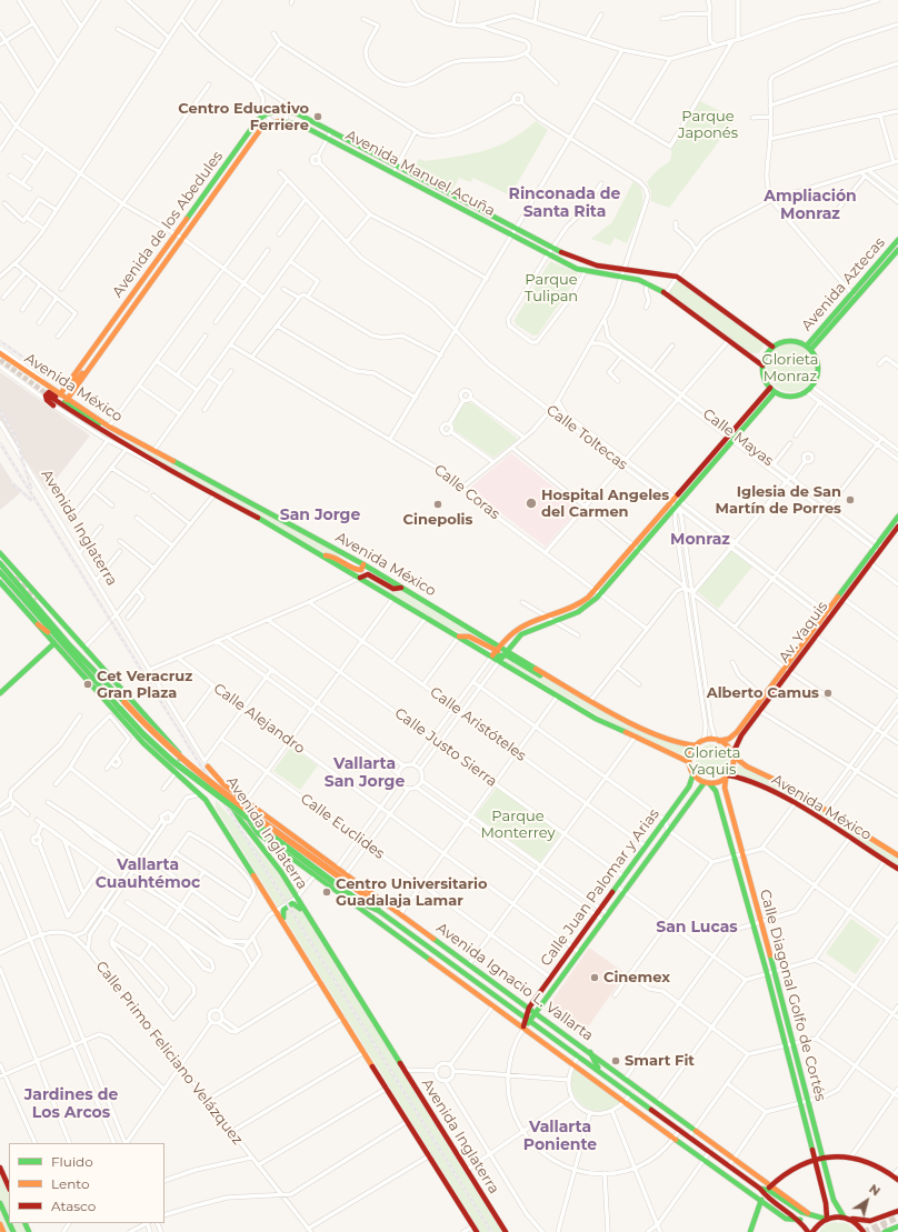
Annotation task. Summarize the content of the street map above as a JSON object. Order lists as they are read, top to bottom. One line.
{"streets":{"main road":["Avenida Manuel Acuña","Avenida de los Abedules","Avenida Aztecas","Avenida México","Avenida Inglaterra","Av. Yaquis","Calle Juan Palomar y Arias","Avenida Ignacio L. Vallarta","Calle Diagonal Golfo de Cortés"],"street":["Calle Toltecas","Calle Mayas","Calle Coras","Calle Alejandro","Calle Aristóteles","Calle Justo Sierra","Calle Euclides","Calle Primo Feliciano Velázquez"]},"crossings":[["Avenida Manuel Acuña","Avenida Aztecas"],["Avenida de los Abedules","Avenida México"],["Avenida México","Av. Yaquis"],["Avenida México","Calle Juan Palomar y Arias"],["Avenida México","Calle Diagonal Golfo de Cortés"],["Calle Toltecas","Av. Yaquis"],["Calle Mayas","Av. Yaquis"],["Avenida Inglaterra","Avenida Ignacio L. Vallarta"],["Av. Yaquis","Calle Juan Palomar y Arias"],["Av. Yaquis","Calle Diagonal Golfo de Cortés"],["Calle Alejandro","Calle Juan Palomar y Arias"],["Calle Aristóteles","Calle Juan Palomar y Arias"],["Calle Justo Sierra","Calle Juan Palomar y Arias"],["Calle Euclides","Calle Juan Palomar y Arias"],["Calle Juan Palomar y Arias","Avenida Ignacio L. Vallarta"],["Calle Juan Palomar y Arias","Calle Diagonal Golfo de Cortés"],["Avenida Ignacio L. Vallarta","Calle Diagonal Golfo de Cortés"]],"districts":["Rinconada de Santa Rita","Ampliación Monraz","San Jorge","Monraz","Vallarta San Jorge","Vallarta Cuauhtémoc","San Lucas","Jardines de Los Arcos","Vallarta Poniente"],"parks":["Parque Japonés","Parque Tulipan","Glorieta Monraz","Glorieta Yaquis","Parque Monterrey"],"places":["Centro Educativo Ferriere","Iglesia de San Martín de Porres","Hospital Angeles del Carmen","Cinepolis","Cet Veracruz Gran Plaza","Alberto Camus","Centro Universitario Guadalaja Lamar","Cinemex","Smart Fit"],"legend":["Fluido","Lento","Atasco"],"north":"top right"}
